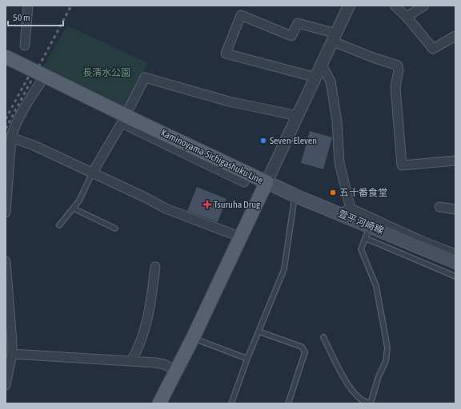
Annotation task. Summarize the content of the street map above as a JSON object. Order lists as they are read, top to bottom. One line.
{"streets":{"main road":["Kaminoyama-Sichigashuku Line","萱平河崎線"]},"crossings":[["Kaminoyama-Sichigashuku Line","萱平河崎線"]],"parks":["長清水公園"],"places":{"other":["Seven-Eleven","五十番食堂"],"health":["Tsuruha Drug"]},"scale_bar":"50 m"}
